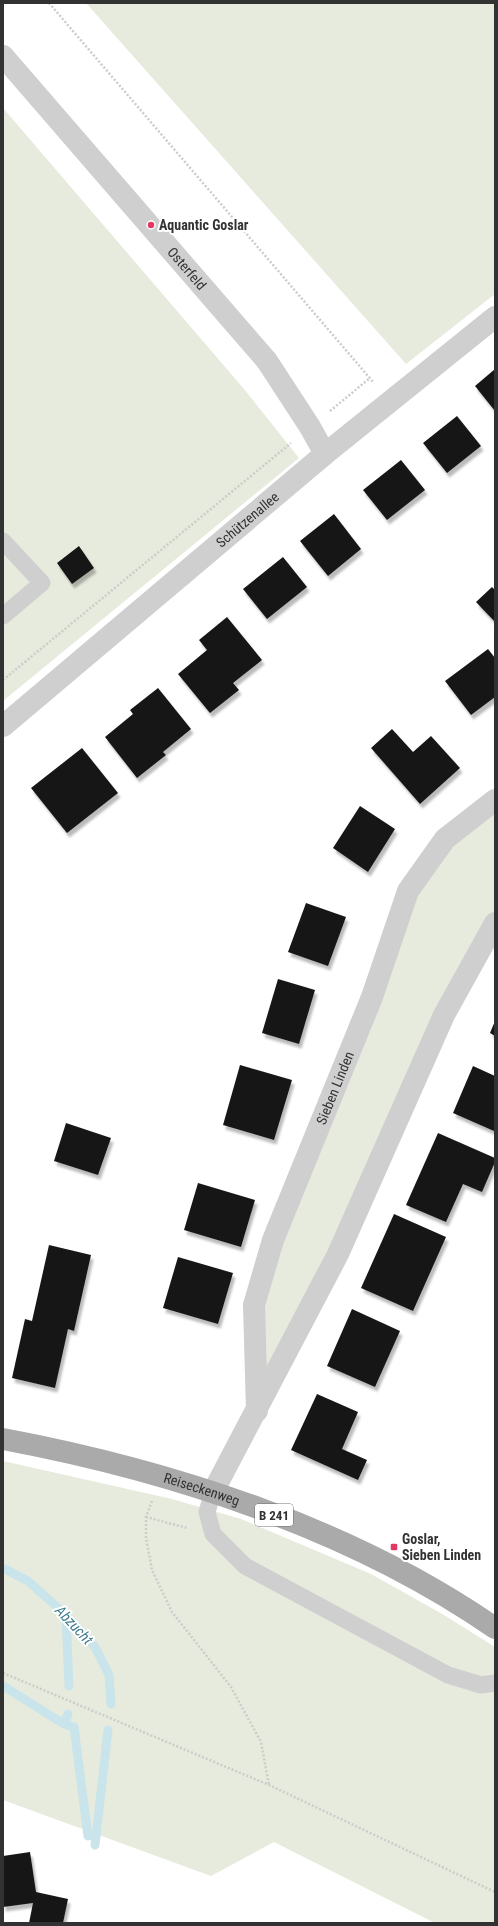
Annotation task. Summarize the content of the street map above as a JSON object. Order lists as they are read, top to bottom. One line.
{"streets":{"main road":["Reiseckenweg","B 241"],"street":["Osterfeld","Schützenallee","Sieben Linden"]},"crossings":[["Osterfeld","Schützenallee"]],"water":["Abzucht"],"places":{"other":["Aquantic Goslar"],"transit":["Goslar, Sieben Linden"]}}
